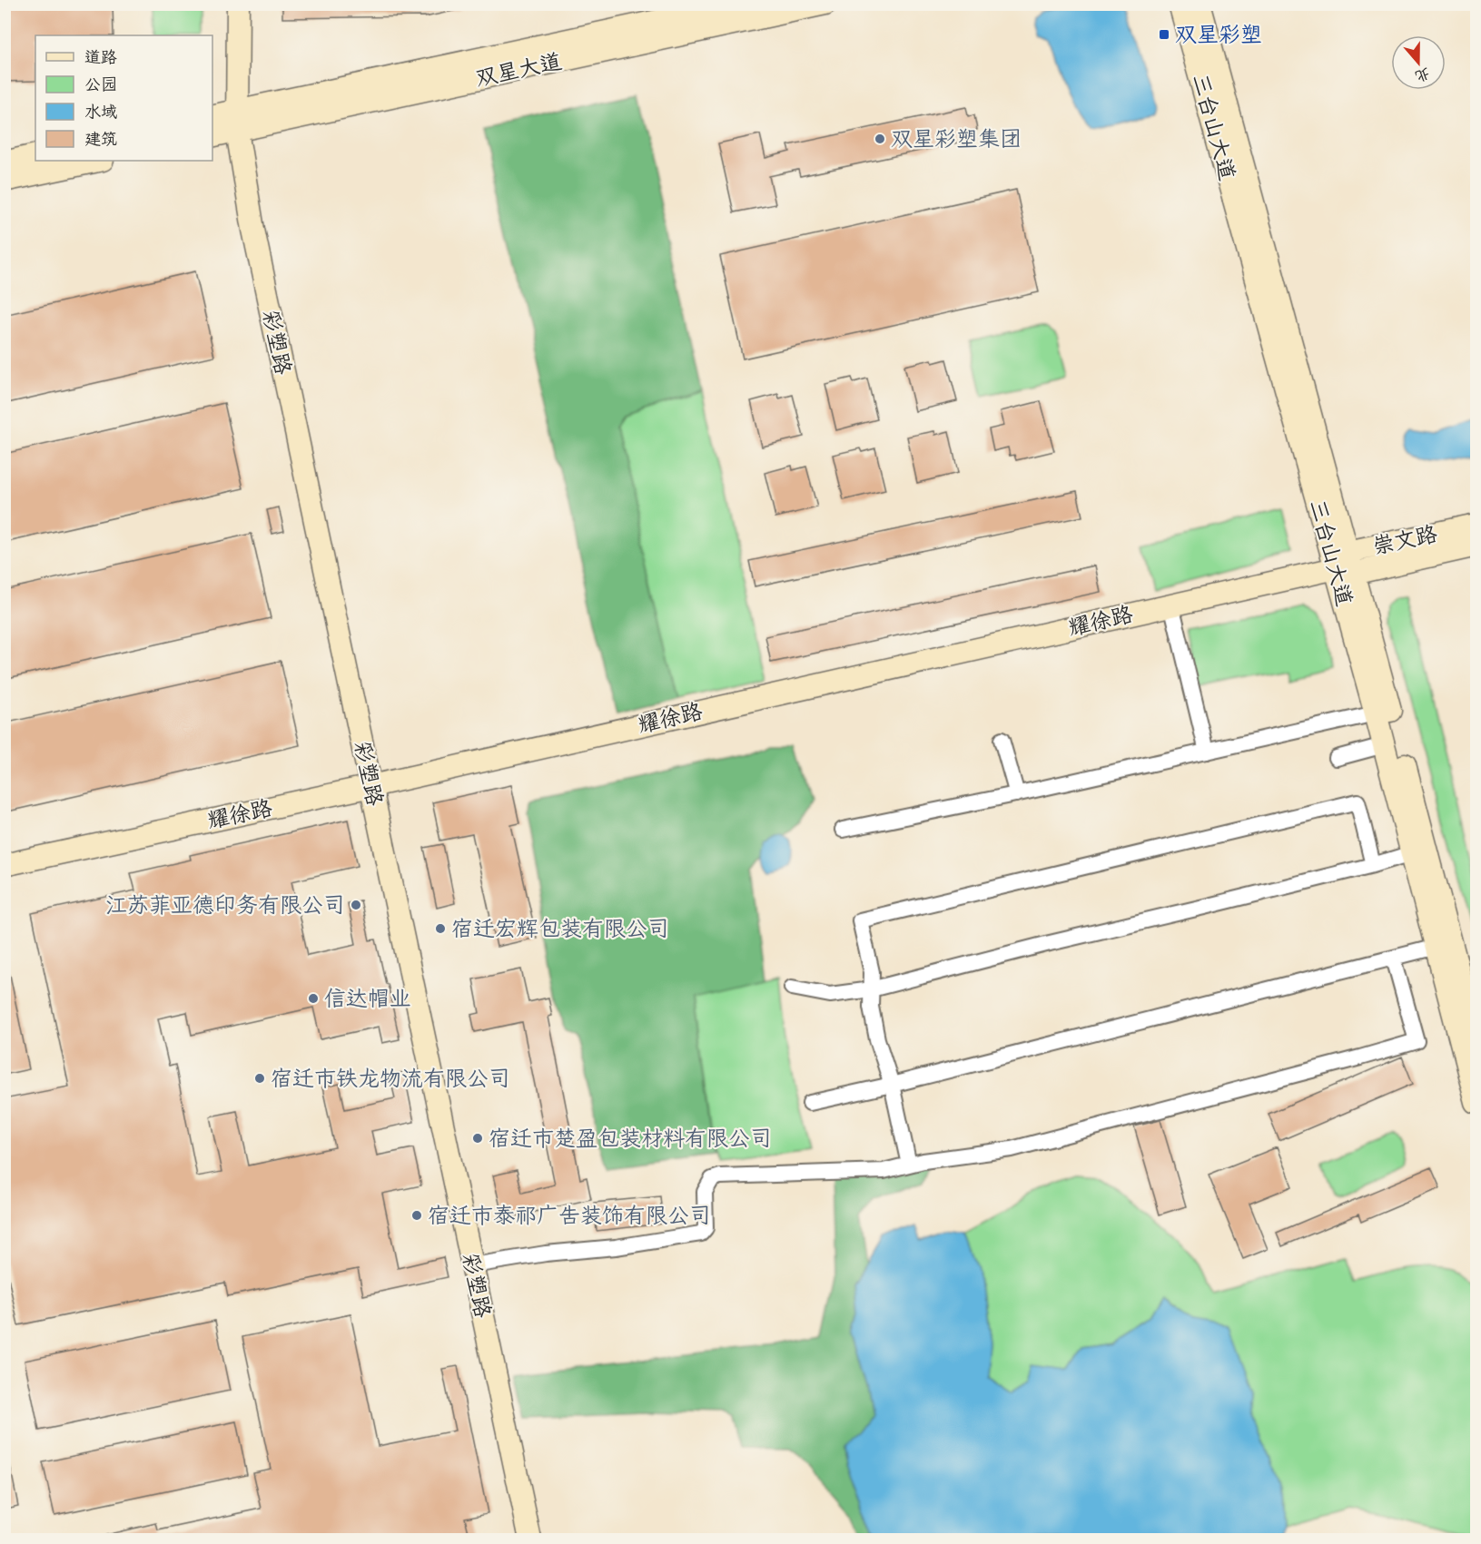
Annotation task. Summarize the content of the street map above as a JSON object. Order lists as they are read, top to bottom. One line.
{"streets":{"street":["双星大道","三台山大道","彩塑路","崇文路","耀徐路"]},"crossings":[["双星大道","彩塑路"],["三台山大道","崇文路"],["三台山大道","耀徐路"],["彩塑路","耀徐路"],["崇文路","耀徐路"]],"places":{"transit":["双星彩塑"],"other":["双星彩塑集团","江苏菲亚德印务有限公司","宿迁宏辉包装有限公司","信达帽业","宿迁市铁龙物流有限公司","宿迁市楚盈包装材料有限公司","宿迁市泰祁广告装饰有限公司"]},"legend":["道路","公园","水域","建筑"],"north":"bottom"}
